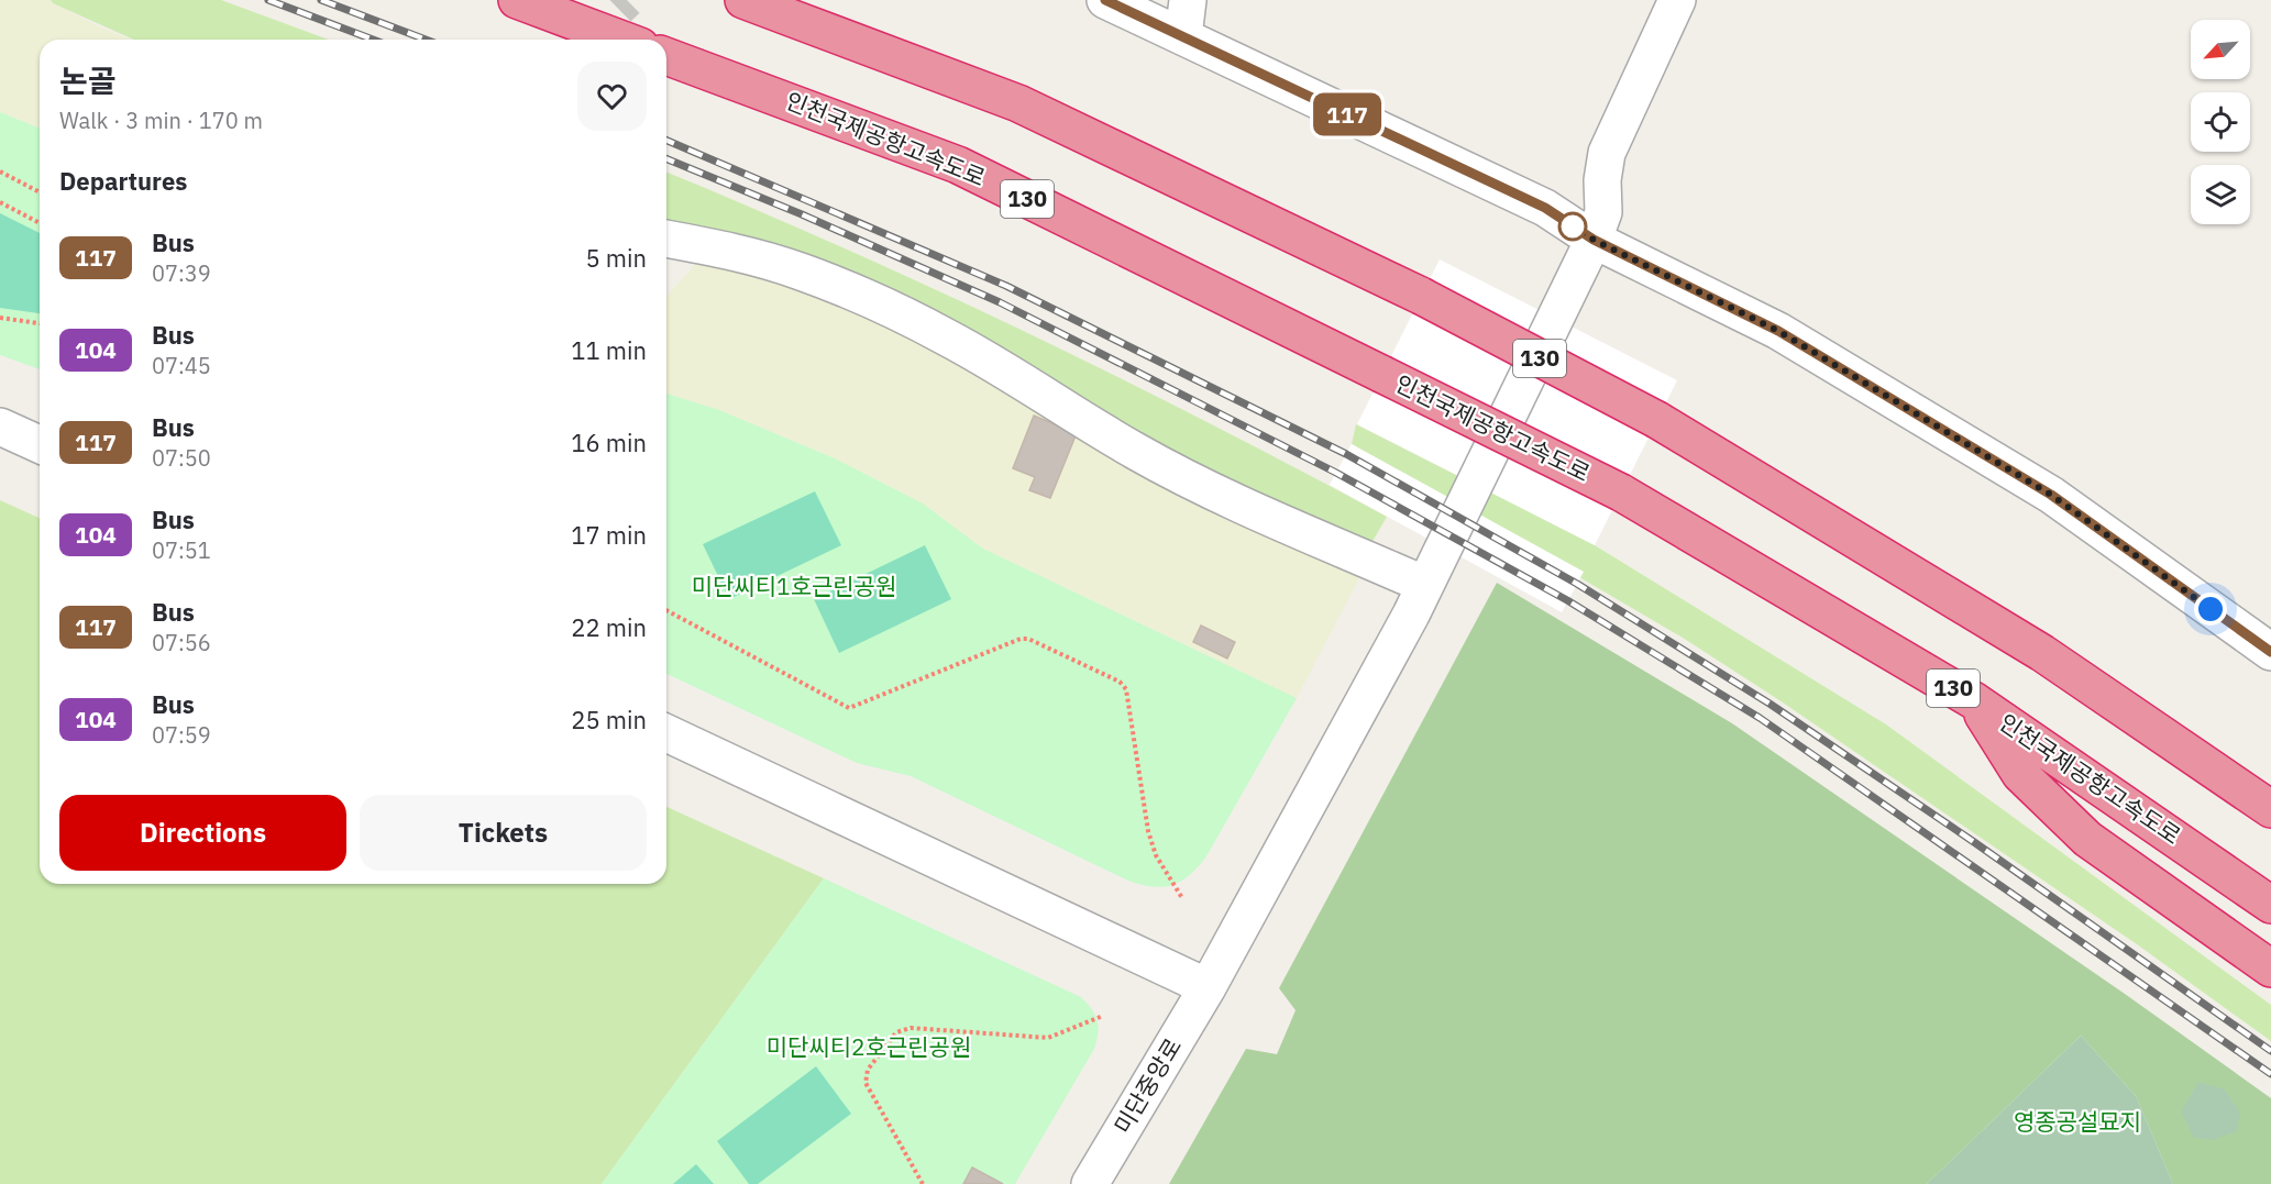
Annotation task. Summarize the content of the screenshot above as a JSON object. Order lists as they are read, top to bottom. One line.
{"streets":{"highway":["인천국제공항고속도로","130"],"street":["미단중앙로"]},"parks":["미단씨티1호근린공원","미단씨티2호근린공원","영종공설묘지"],"lines":["bus line 117"],"north":"bottom left","page":{"on_map":"117","heading":[["논골","Walk · 3 min · 170 m"],"Departures"],"list":[{"mark":"117","name":"Bus","note":"07:39","value":"5 min"},{"mark":"104","name":"Bus","note":"07:45","value":"11 min"},{"mark":"117","name":"Bus","note":"07:50","value":"16 min"},{"mark":"104","name":"Bus","note":"07:51","value":"17 min"},{"mark":"117","name":"Bus","note":"07:56","value":"22 min"},{"mark":"104","name":"Bus","note":"07:59","value":"25 min"}],"buttons":["Directions","Tickets"]}}
